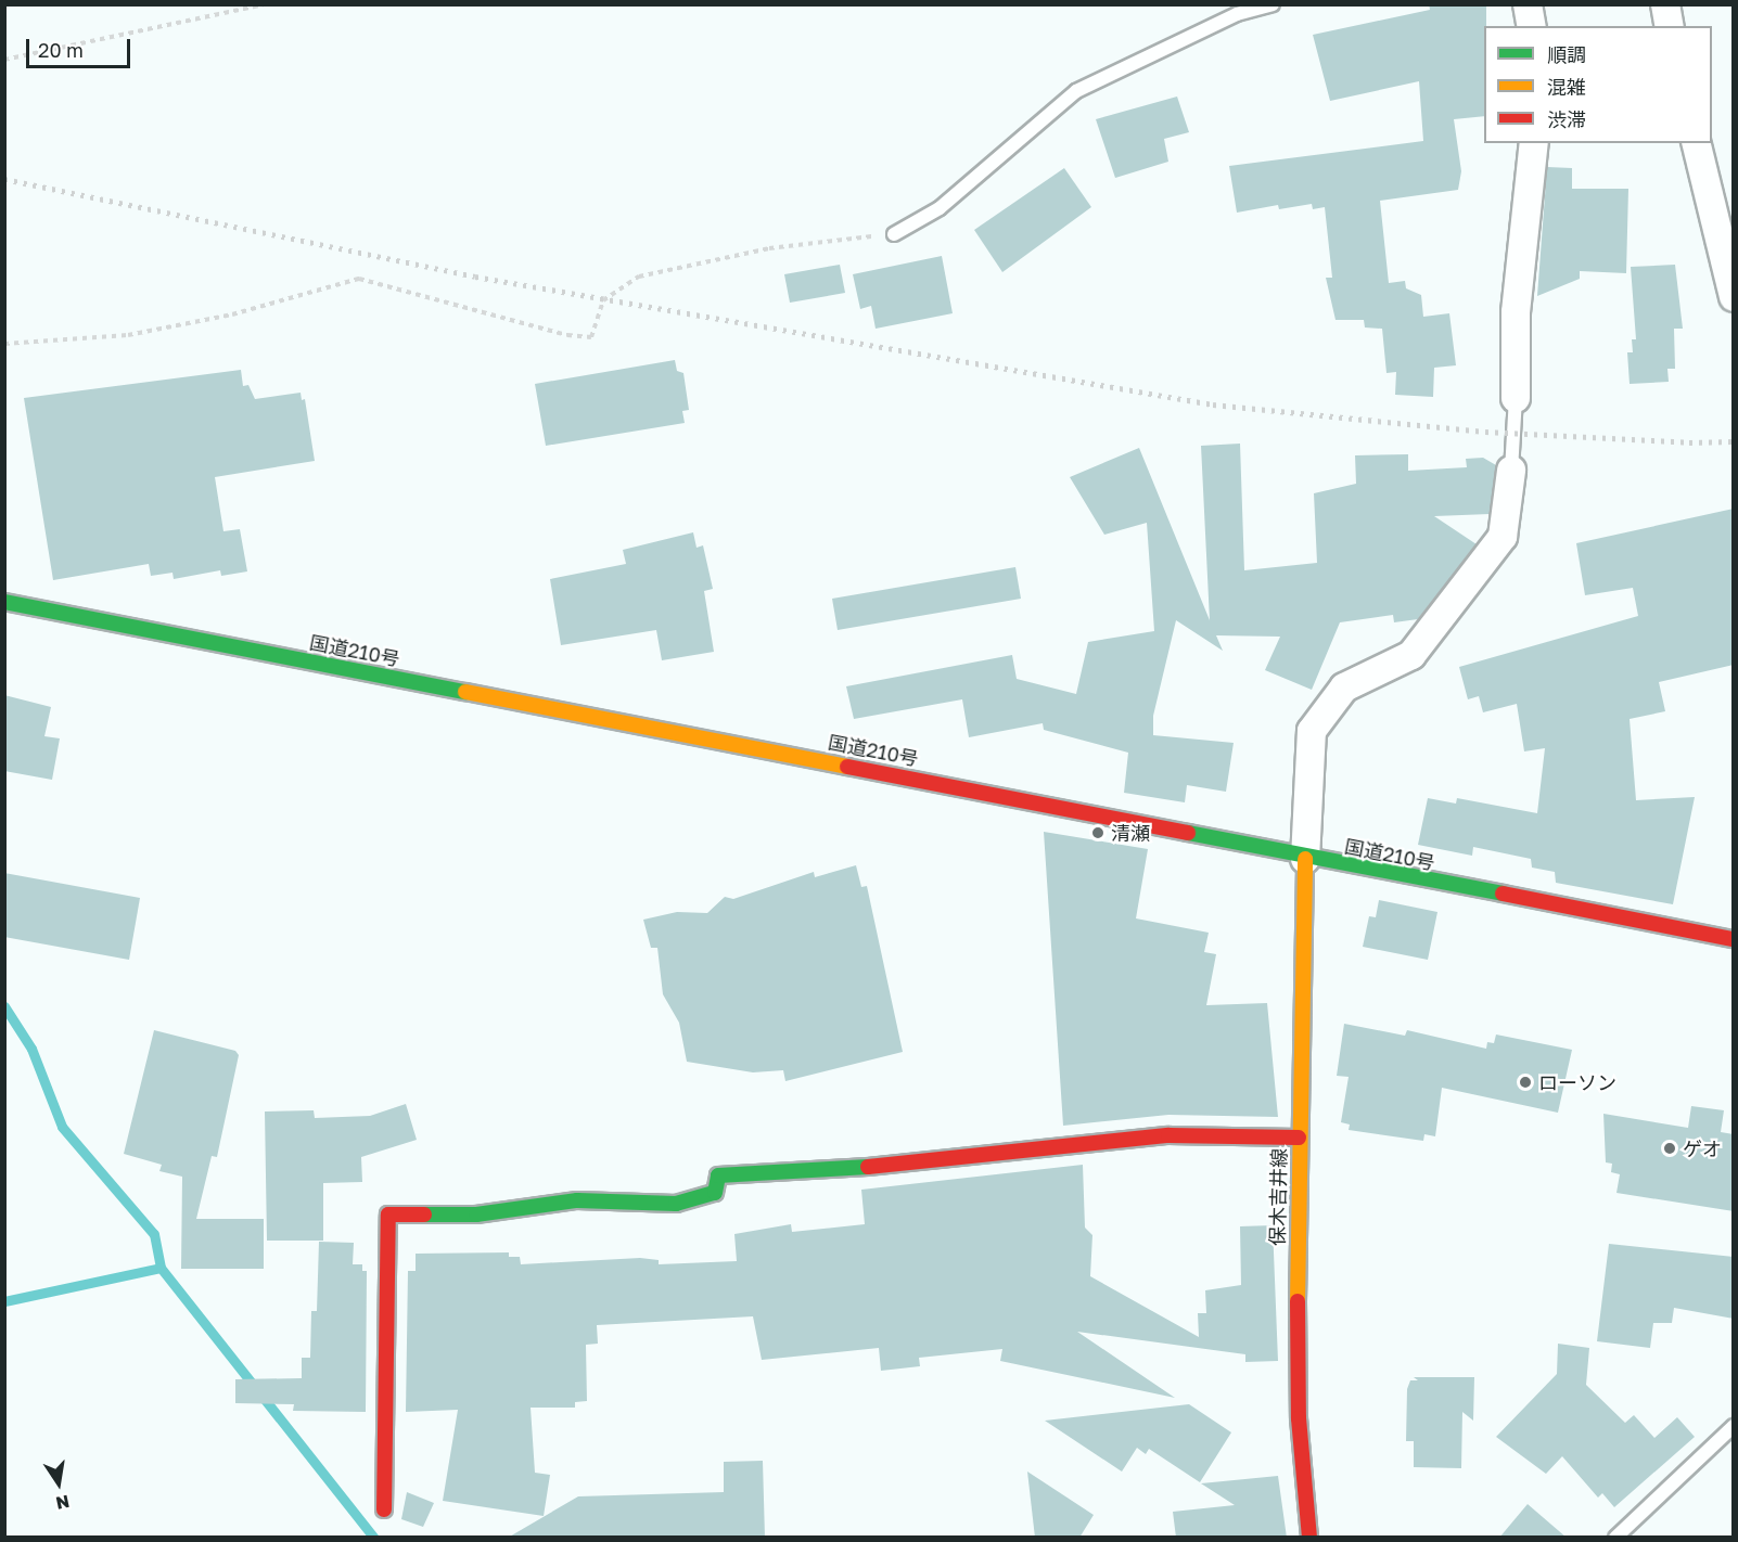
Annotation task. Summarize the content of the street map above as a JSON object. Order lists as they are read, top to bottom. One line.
{"streets":{"main road":["国道210号","保木吉井線"]},"crossings":[["国道210号","保木吉井線"]],"places":["清瀬","ローソン","ゲオ"],"legend":["順調","混雑","渋滞"],"scale_bar":"20 m","north":"bottom"}
